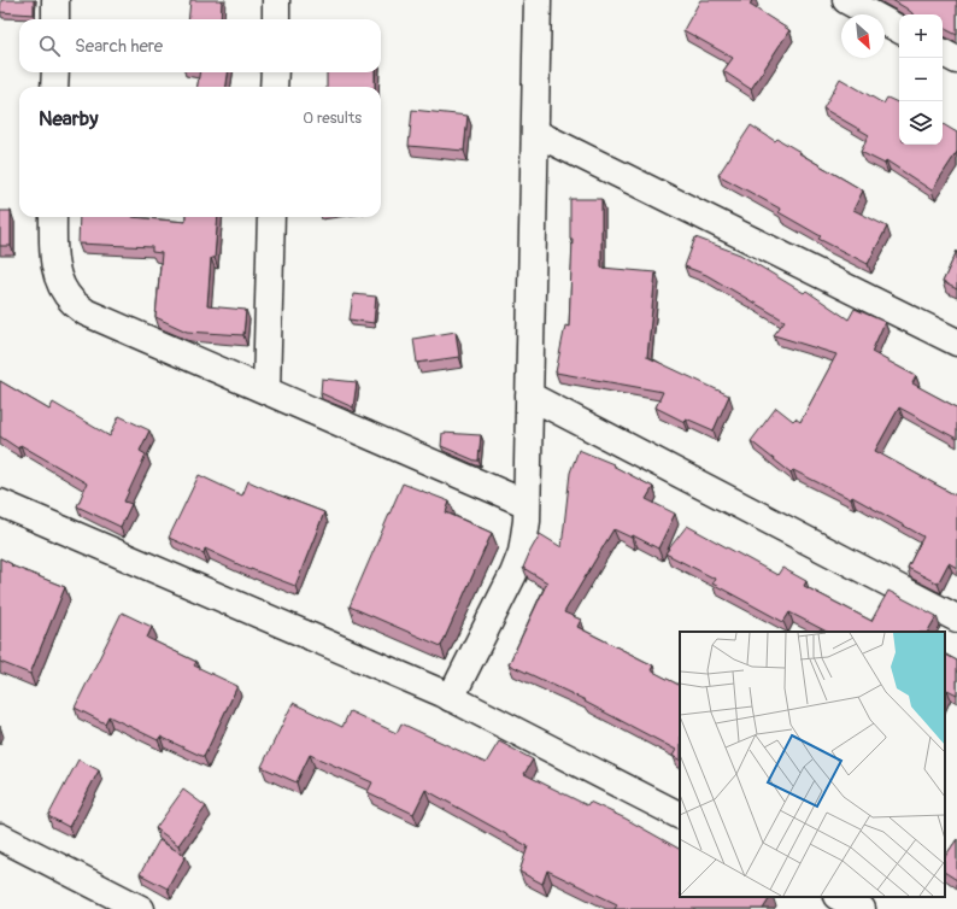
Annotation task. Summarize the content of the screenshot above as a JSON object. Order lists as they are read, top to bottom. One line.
{"north":"bottom right","page":{"map_buttons":["+","−"],"search":"Search here","heading":["Nearby","0 results"]}}
